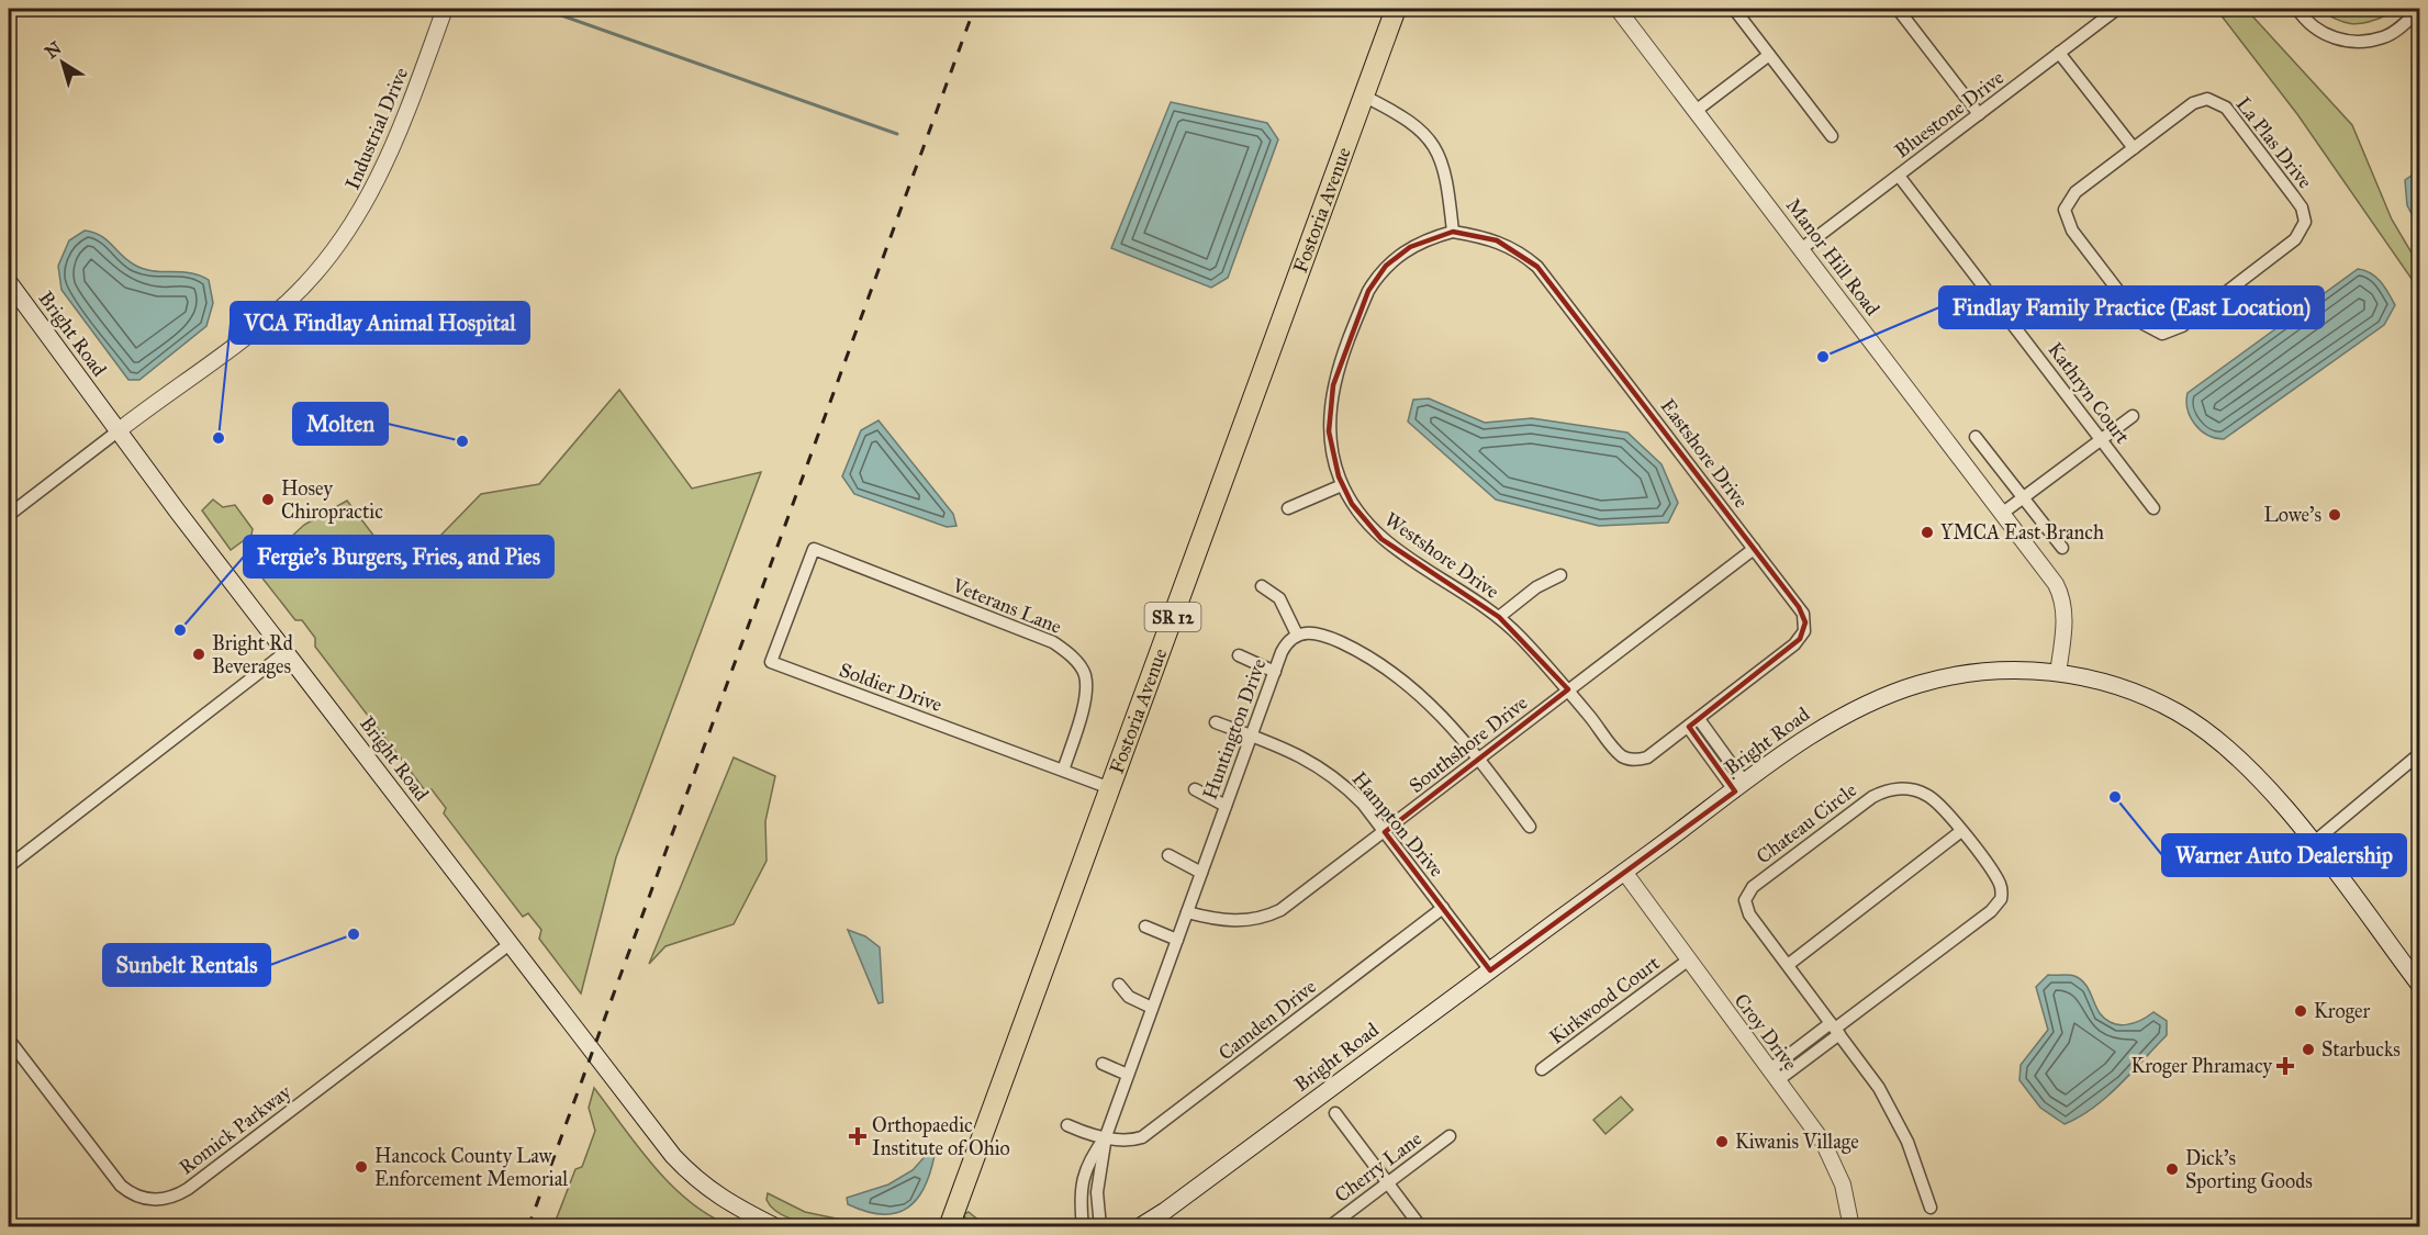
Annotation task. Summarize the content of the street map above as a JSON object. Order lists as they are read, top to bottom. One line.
{"streets":{"main road":["Fostoria Avenue","Bright Road","SR 12"],"street":["Bluestone Drive","Industrial Drive","La Plas Drive","Manor Hill Road","Kathryn Court","Eastshore Drive","Westshore Drive","Veterans Lane","Soldier Drive","Huntington Drive","Southshore Drive","Chateau Circle","Hampton Drive","Kirkwood Court","Camden Drive","Croy Drive","Romick Parkway","Cherry Lane"]},"crossings":[["Bluestone Drive","Manor Hill Road"],["Bluestone Drive","Kathryn Court"],["Industrial Drive","Bright Road"],["Fostoria Avenue","Soldier Drive"],["Manor Hill Road","Bright Road"],["Bright Road","Hampton Drive"],["Bright Road","Croy Drive"],["Bright Road","Romick Parkway"],["Eastshore Drive","Westshore Drive"],["Eastshore Drive","Southshore Drive"],["Westshore Drive","Southshore Drive"],["Veterans Lane","Soldier Drive"],["Huntington Drive","Southshore Drive"],["Huntington Drive","Hampton Drive"],["Huntington Drive","Camden Drive"],["Southshore Drive","Hampton Drive"],["Hampton Drive","Camden Drive"],["Kirkwood Court","Croy Drive"]],"places":{"other":["Findlay Family Practice (East Location)","VCA Findlay Animal Hospital","Molten","Hosey Chiropractic","Lowe's","YMCA East Branch","Fergie's Burgers, Fries, and Pies","Bright Rd Beverages","Warner Auto Dealership","Sunbelt Rentals","Kroger","Starbucks","Kiwanis Village","Hancock County Law Enforcement Memorial","Dick's Sporting Goods"],"health":["Kroger Phramacy","Orthopaedic Institute of Ohio"]},"north":"top left"}
